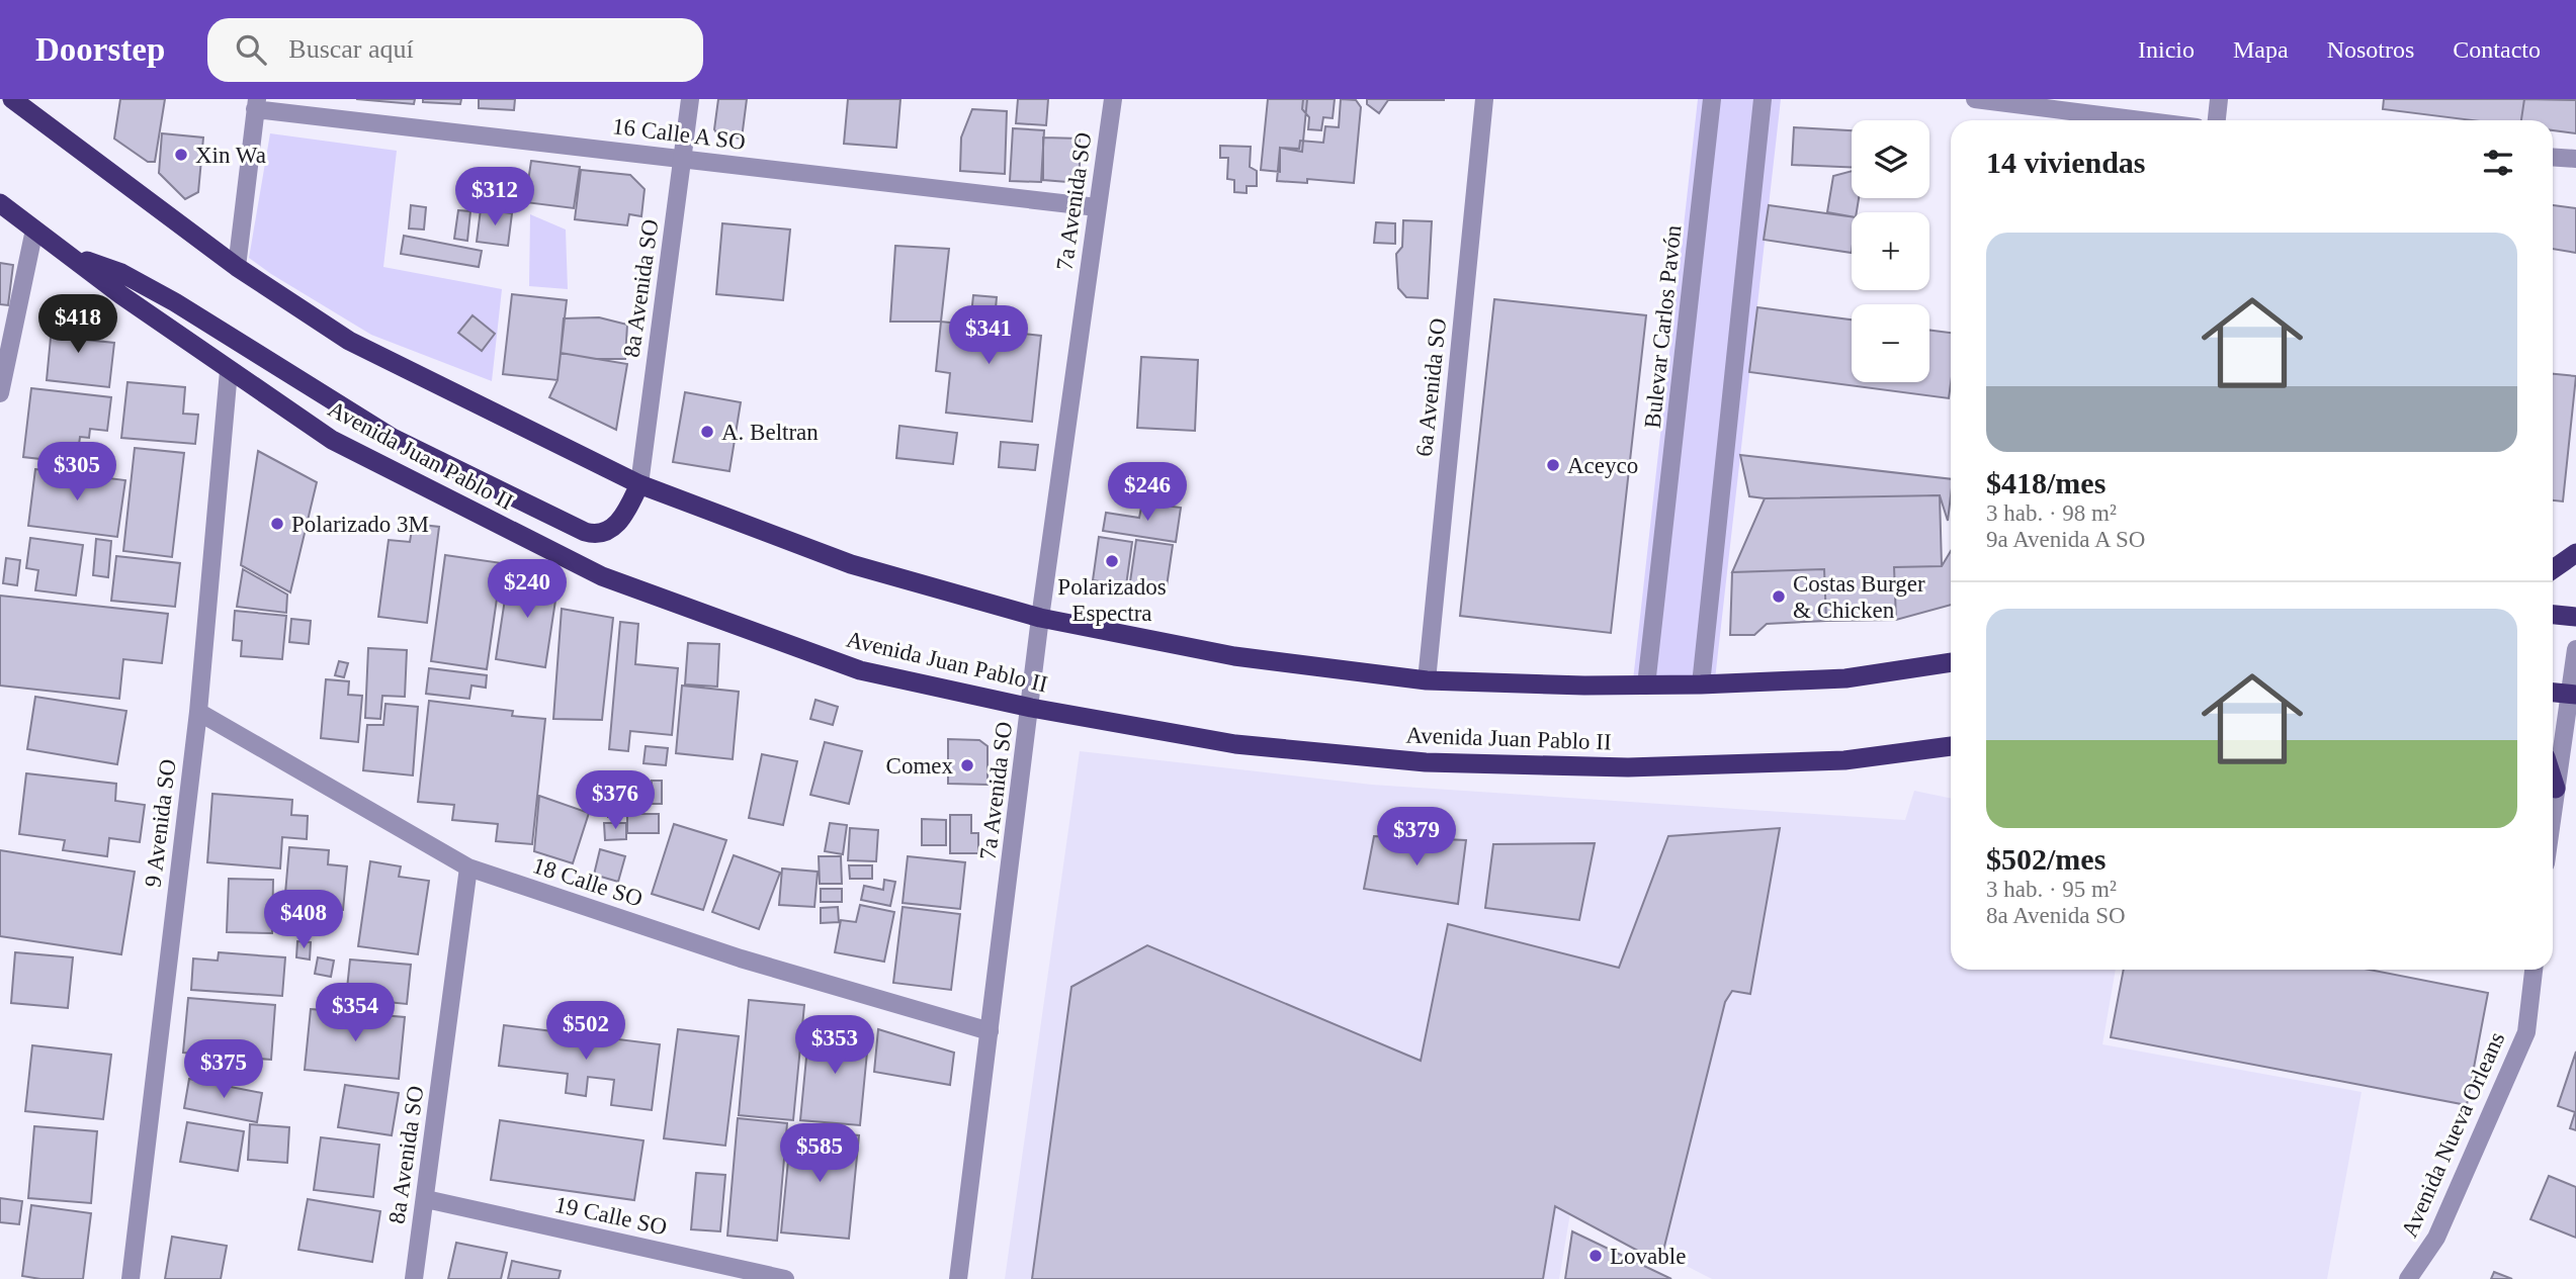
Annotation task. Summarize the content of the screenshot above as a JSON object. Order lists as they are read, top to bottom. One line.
{"streets":{"highway":["Avenida Juan Pablo II"],"street":["16 Calle A SO","7a Avenida SO","8a Avenida SO","Bulevar Carlos Pavón","6a Avenida SO","9 Avenida SO","18 Calle SO","Avenida Nueva Orleans","19 Calle SO"]},"crossings":[["16 Calle A SO","7a Avenida SO"],["16 Calle A SO","8a Avenida SO"],["7a Avenida SO","Avenida Juan Pablo II"],["7a Avenida SO","18 Calle SO"],["8a Avenida SO","18 Calle SO"],["8a Avenida SO","19 Calle SO"],["Avenida Juan Pablo II","9 Avenida SO"],["9 Avenida SO","18 Calle SO"]],"places":["Xin Wa","A. Beltran","Aceyco","Polarizado 3M","Polarizados Espectra","Costas Burger & Chicken","Comex","Lovable"],"page":{"header":"Doorstep","search":"Buscar aquí","nav":["Inicio","Mapa","Nosotros","Contacto"],"map_buttons":["+","−"],"heading":"14 viviendas","price":["$312","$418","$341","$305","$246","$240","$376","$379","$408","$354","$502","$353","$375","$585"],"list":[{"name":"$418/mes","note":"3 hab. · 98 m² · 9a Avenida A SO"},{"name":"$502/mes","note":"3 hab. · 95 m² · 8a Avenida SO"}]}}
